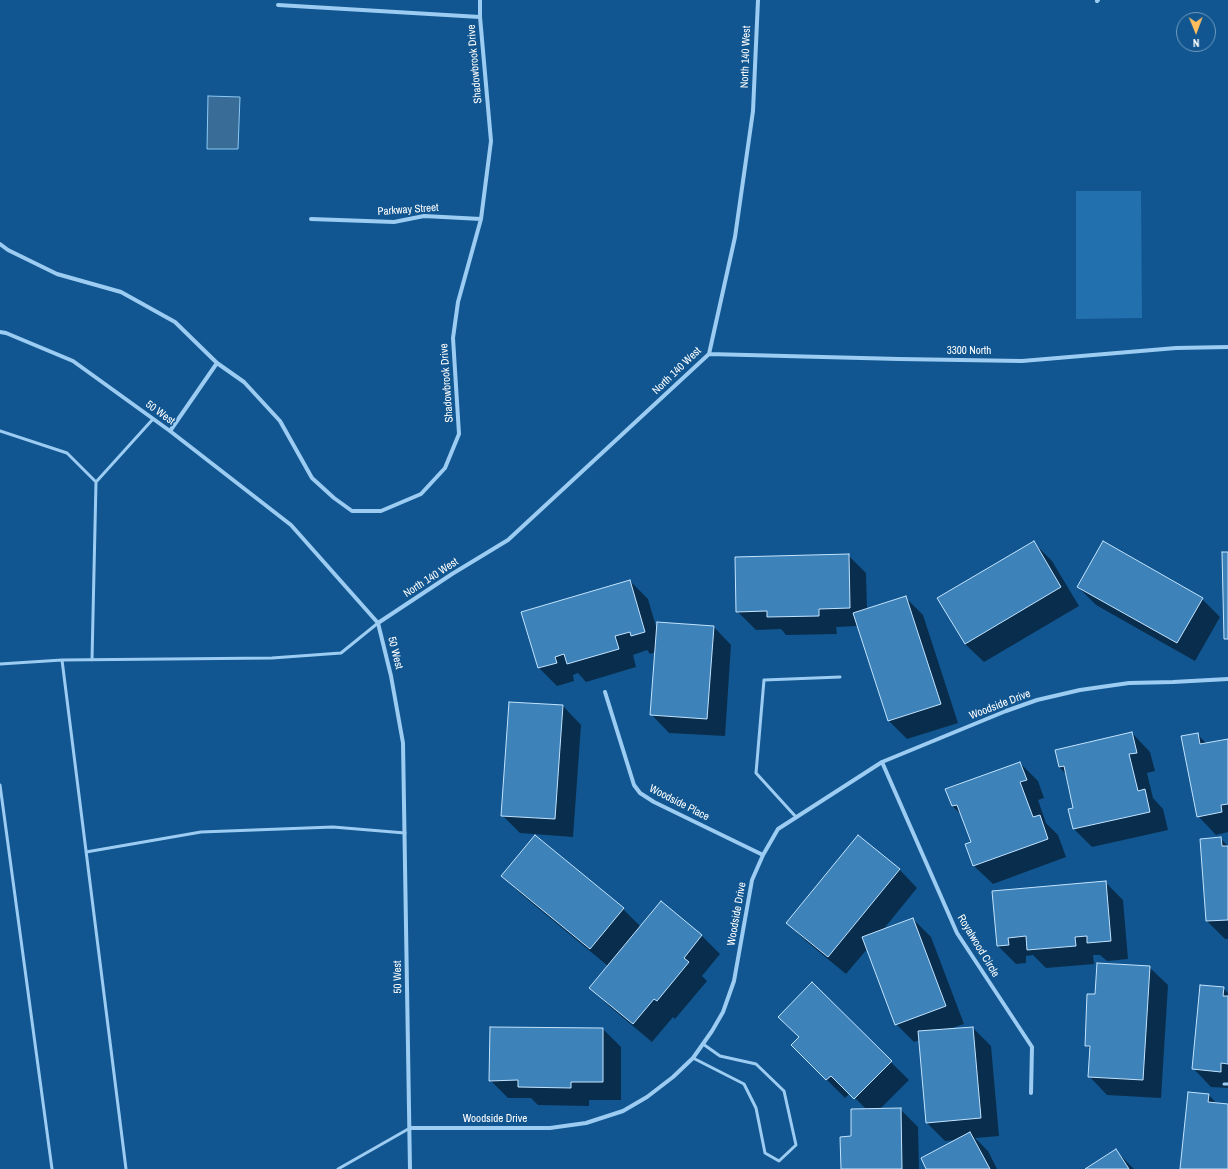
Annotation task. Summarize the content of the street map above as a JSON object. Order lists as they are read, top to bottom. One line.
{"streets":{"street":["North 140 West","Shadowbrook Drive","Parkway Street","3300 North","50 West","Woodside Drive","Woodside Place","Royalwood Circle"]},"crossings":[["North 140 West","3300 North"],["North 140 West","50 West"],["Shadowbrook Drive","Parkway Street"],["50 West","Woodside Drive"],["Woodside Drive","Woodside Place"],["Woodside Drive","Royalwood Circle"]],"north":"bottom"}
